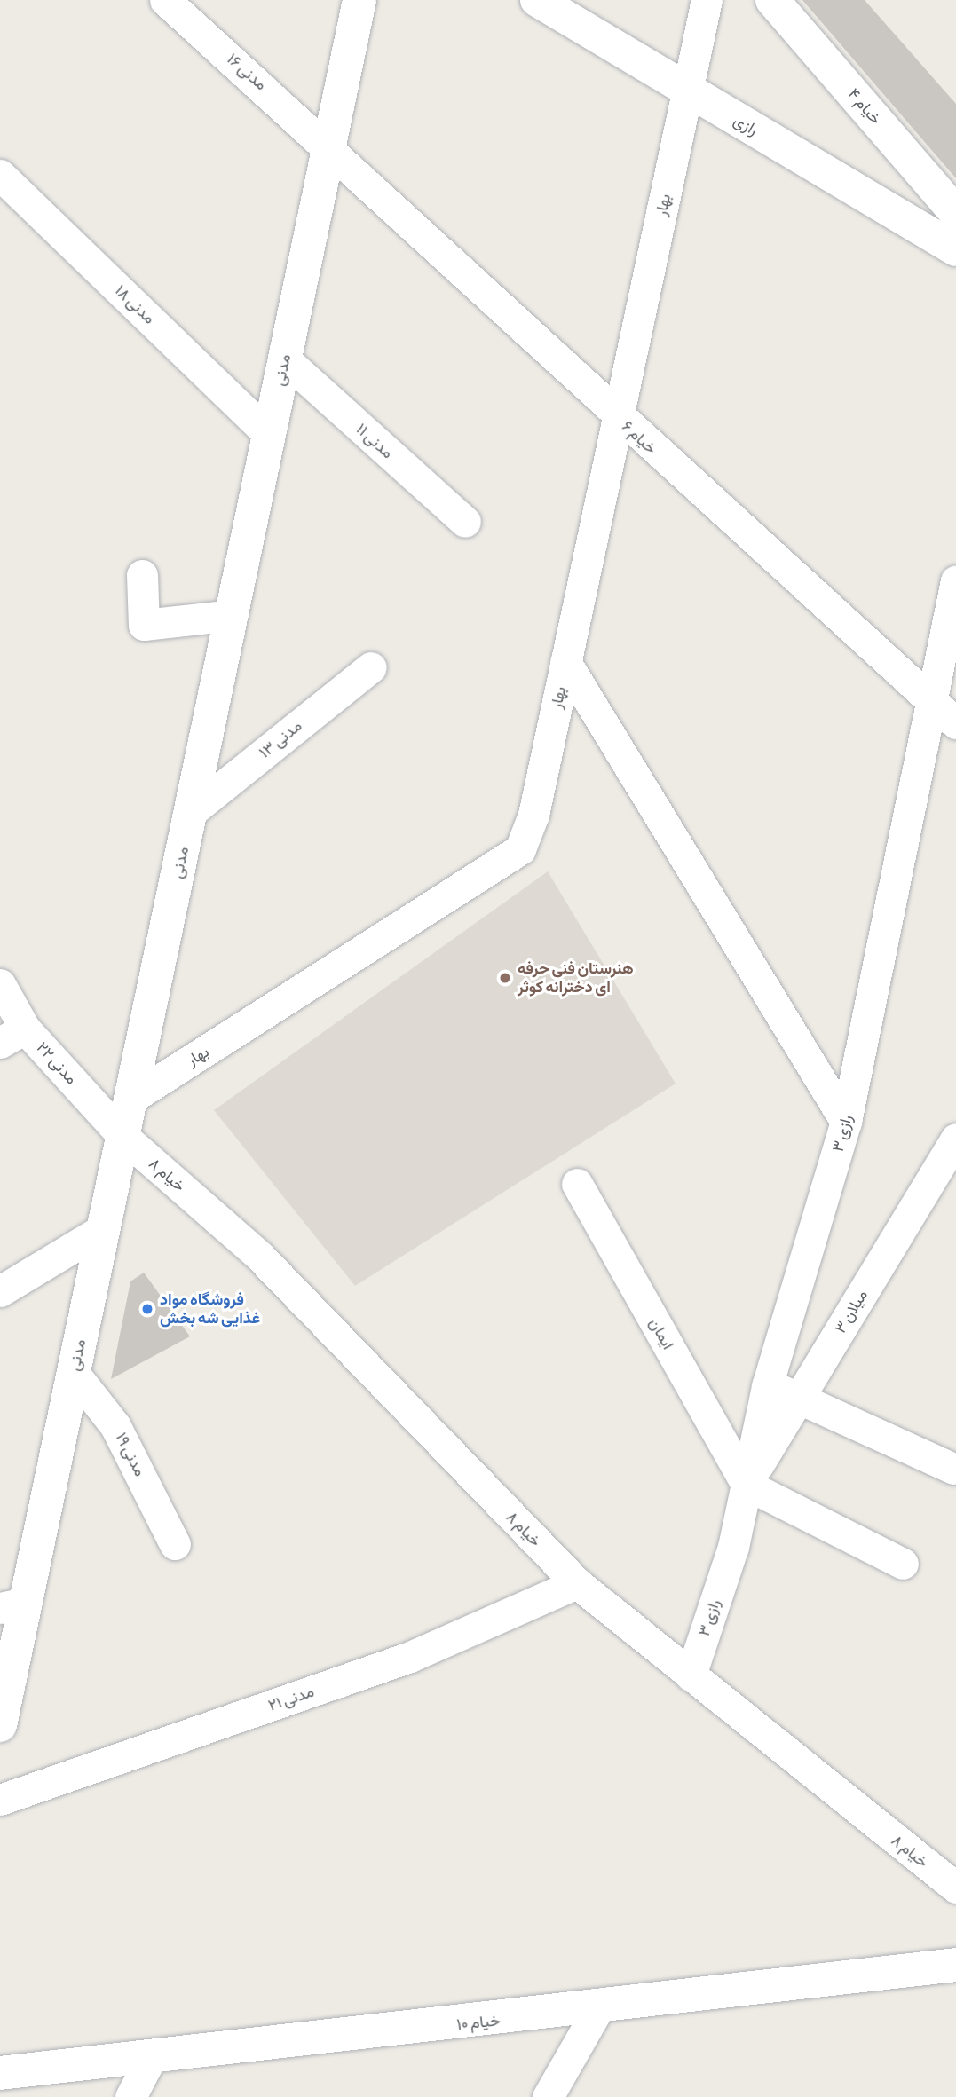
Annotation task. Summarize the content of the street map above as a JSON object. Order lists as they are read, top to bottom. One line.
{"streets":{"main road":["خیام ۴","رازی","مدنی","خیام ۱۰"],"street":["مدنی ۱۶","بهار","مدنی ۱۸","خیام ۶","مدنی ۱۱","مدنی ۱۳","مدنی ۲۲","رازی ۳","خیام ۸","میلان ۳","ایمان","مدنی ۱۹","مدنی ۲۱"]},"crossings":[["مدنی ۱۶","مدنی"],["مدنی ۱۶","خیام ۶"],["رازی","بهار"],["بهار","مدنی"],["بهار","خیام ۶"],["مدنی ۱۸","مدنی"],["مدنی","خیام ۶"],["مدنی","مدنی ۱۱"],["مدنی","مدنی ۱۳"],["مدنی","مدنی ۲۲"],["مدنی","خیام ۸"],["مدنی","مدنی ۱۹"],["خیام ۶","رازی ۳"],["مدنی ۲۲","خیام ۸"],["رازی ۳","خیام ۸"],["رازی ۳","میلان ۳"],["رازی ۳","ایمان"],["خیام ۸","مدنی ۲۱"],["میلان ۳","ایمان"]],"places":["هنرستان فنی حرفه ای دخترانه کوثر","فروشگاه مواد غذایی شه بخش"]}
